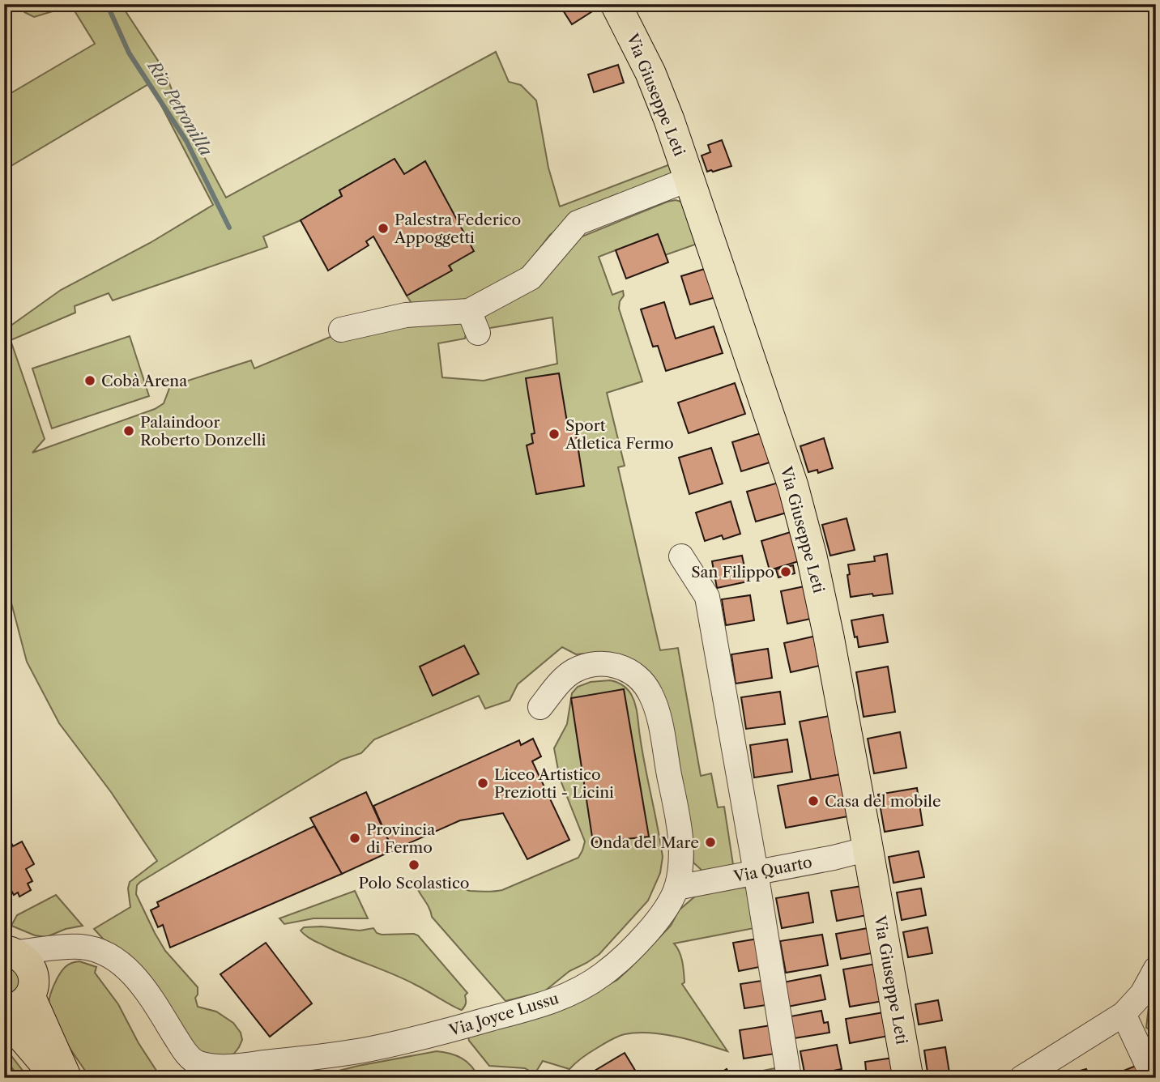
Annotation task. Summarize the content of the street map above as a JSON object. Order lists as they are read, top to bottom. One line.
{"streets":{"main road":["Via Giuseppe Leti"],"street":["Via Quarto","Via Joyce Lussu"]},"crossings":[["Via Giuseppe Leti","Via Quarto"],["Via Quarto","Via Joyce Lussu"]],"water":["Rio Petronilla"],"places":["Palestra Federico Appoggetti","Cobà Arena","Palaindoor Roberto Donzelli","Sport Atletica Fermo","San Filippo","Liceo Artistico Preziotti - Licini","Casa del mobile","Provincia di Fermo","Onda del Mare","Polo Scolastico"]}
